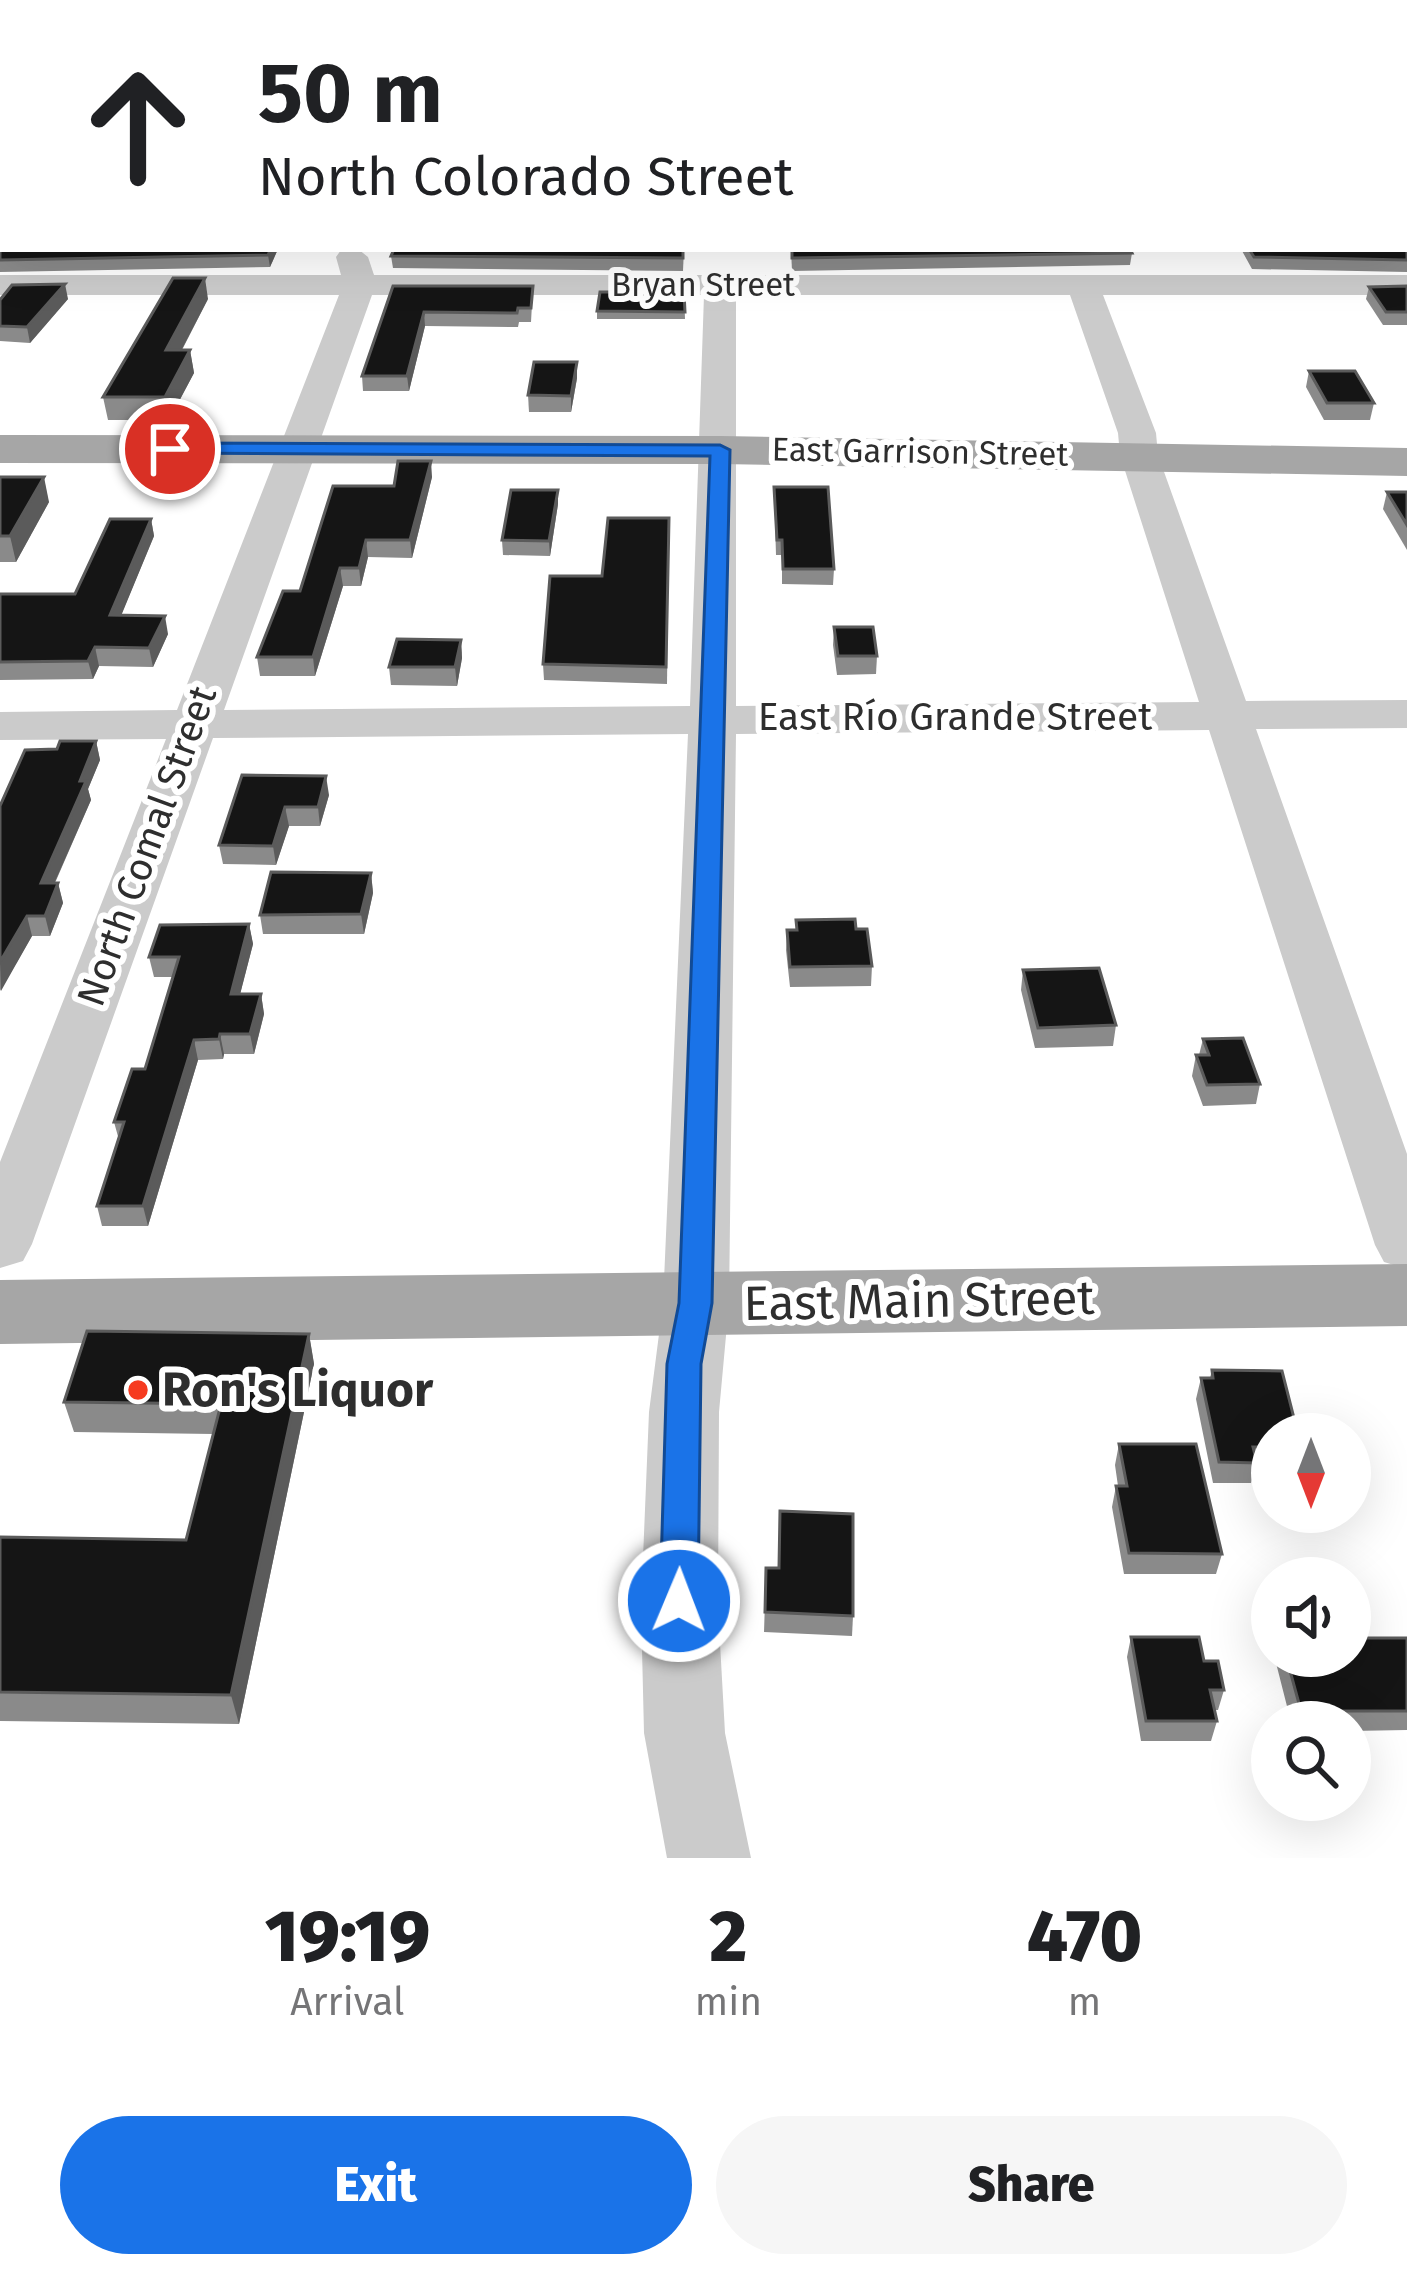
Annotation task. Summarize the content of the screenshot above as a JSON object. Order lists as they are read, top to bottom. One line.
{"streets":{"main road":["East Garrison Street","East Main Street"],"street":["Bryan Street","East Río Grande Street","North Comal Street"]},"crossings":[["Bryan Street","North Comal Street"],["East Garrison Street","North Comal Street"],["East Río Grande Street","North Comal Street"]],"places":["Ron's Liquor"],"north":"bottom","page":{"turn":["50 m","North Colorado Street"],"eta":["19:19","Arrival","2","min","470","m"],"buttons":["Exit","Share"]}}
